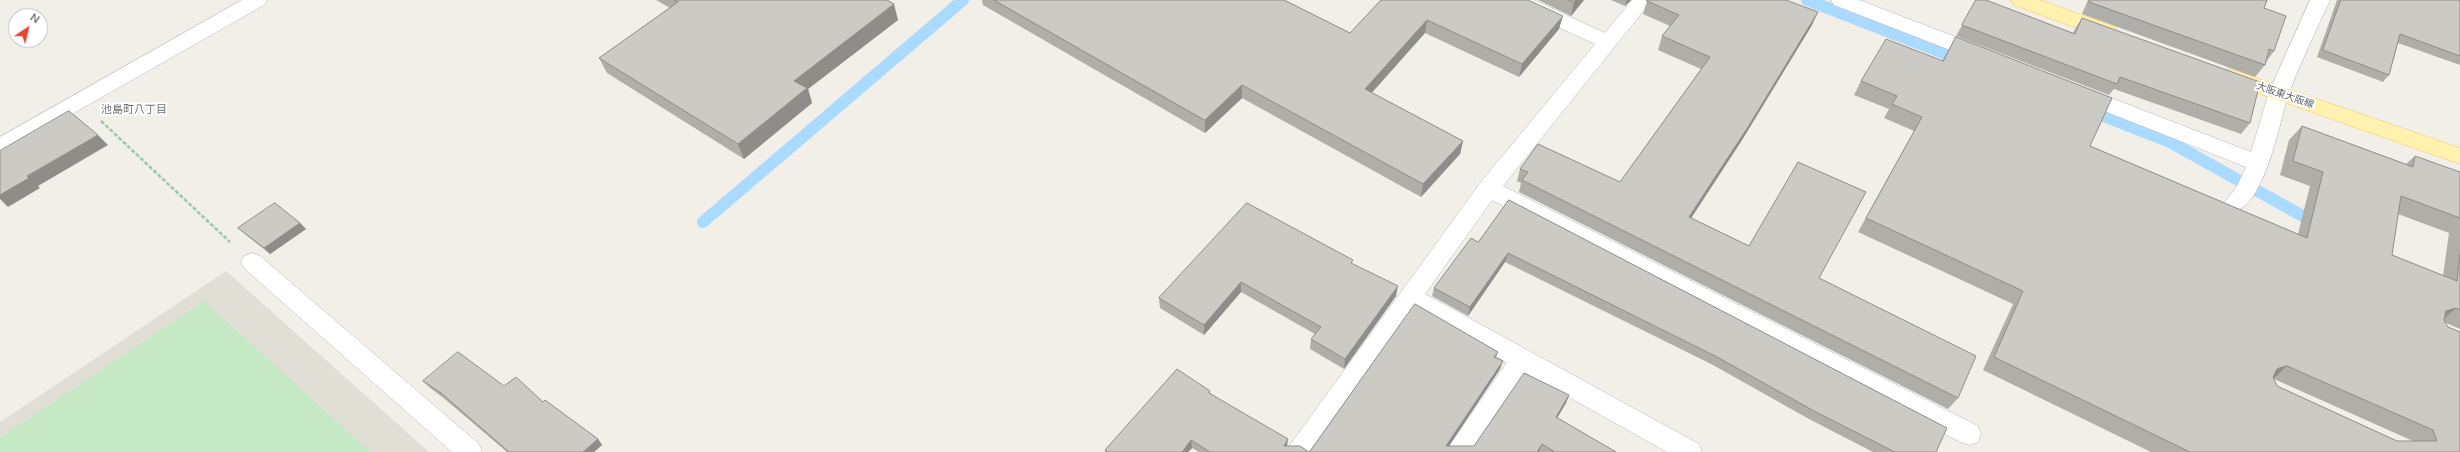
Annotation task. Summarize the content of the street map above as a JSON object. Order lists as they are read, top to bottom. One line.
{"streets":{"main road":["大阪東大阪線"]},"districts":["池島町八丁目"],"north":"top right"}
